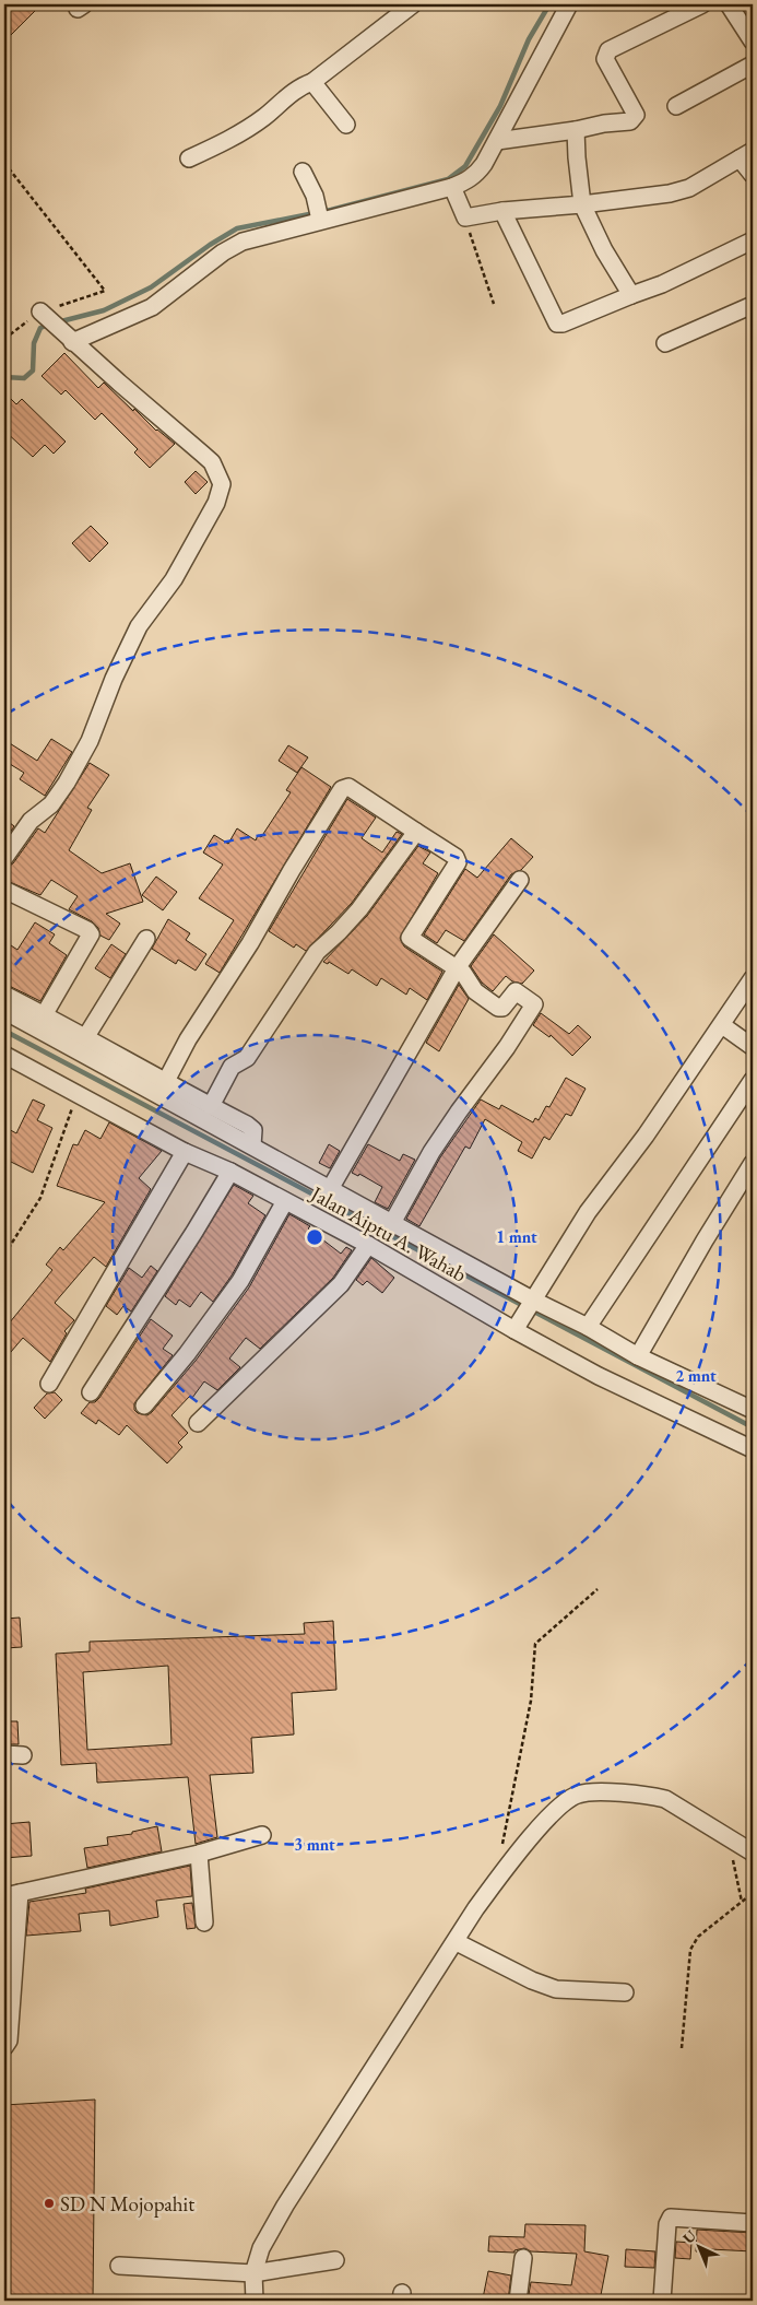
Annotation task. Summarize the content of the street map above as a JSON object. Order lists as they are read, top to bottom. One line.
{"streets":{"street":["Jalan Aiptu A. Wahab"]},"places":["SD N Mojopahit"],"north":"top left","rings":["1 mnt","2 mnt","3 mnt"]}
